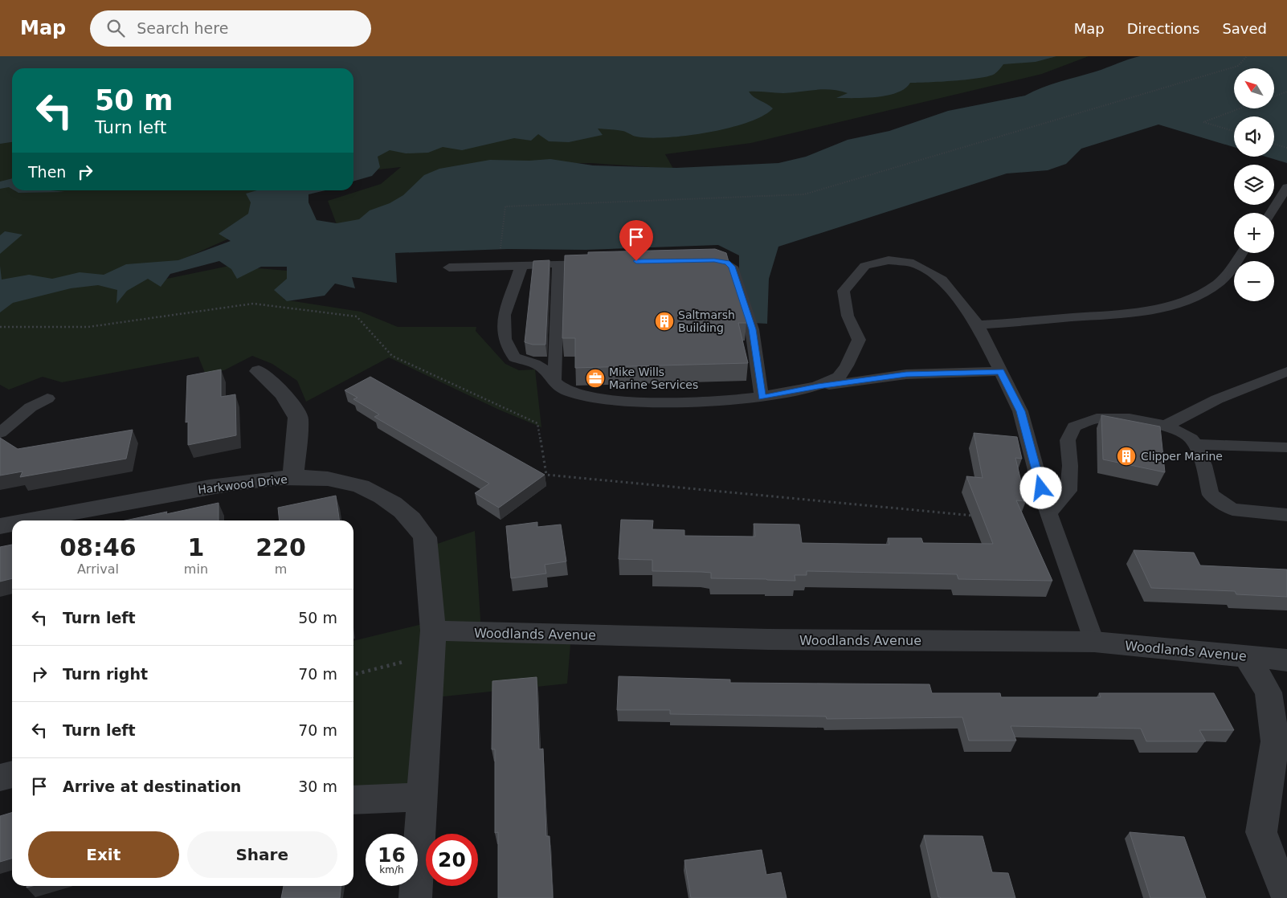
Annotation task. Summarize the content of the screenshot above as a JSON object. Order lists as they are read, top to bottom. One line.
{"streets":{"street":["Harkwood Drive","Woodlands Avenue"]},"crossings":[["Harkwood Drive","Woodlands Avenue"]],"places":{"building":["Saltmarsh Building","Clipper Marine"],"office":["Mike Wills Marine Services"]},"north":"top left","page":{"header":"Map","search":"Search here","nav":["Map","Directions","Saved"],"map_buttons":["+","−"],"turn":["50 m","Turn left"],"then":"Then","eta":["08:46","Arrival","1","min","220","m"],"list":[{"name":"Turn left","value":"50 m"},{"name":"Turn right","value":"70 m"},{"name":"Turn left","value":"70 m"},{"name":"Arrive at destination","value":"30 m"}],"buttons":["Exit","Share"],"speed":"16 km/h","limit":"20"}}
